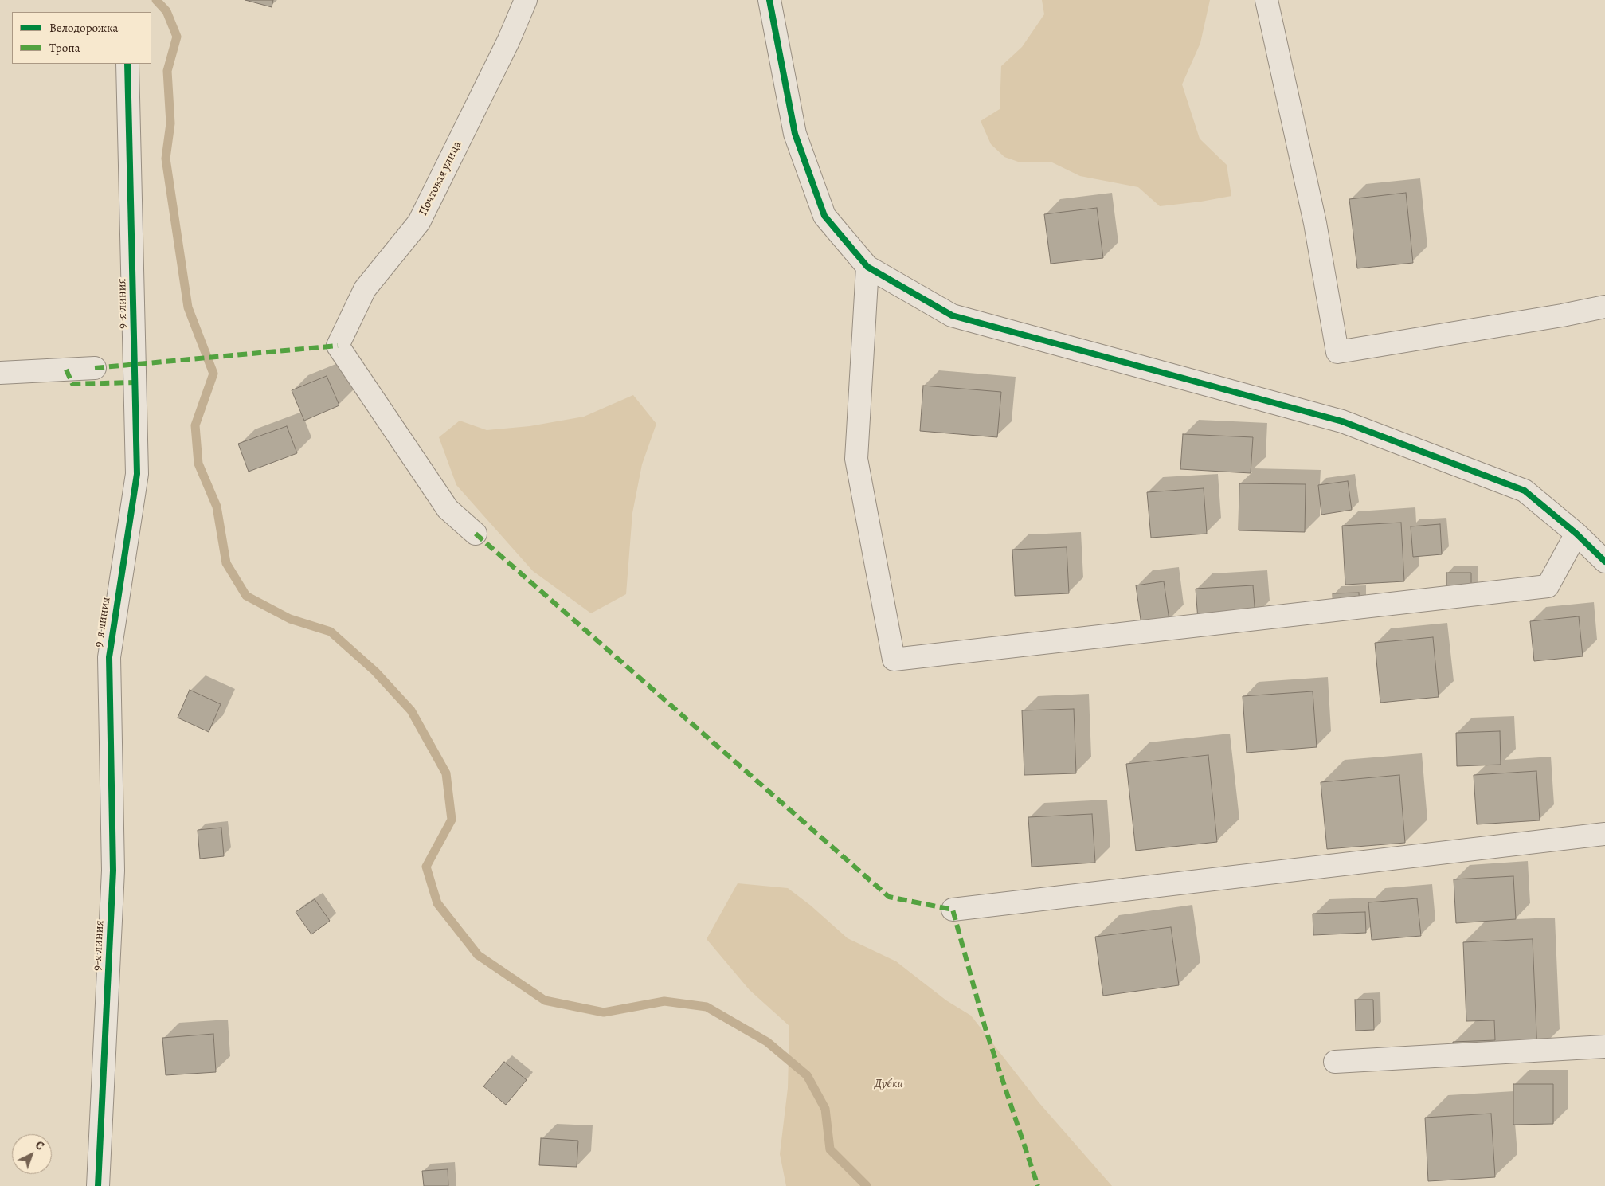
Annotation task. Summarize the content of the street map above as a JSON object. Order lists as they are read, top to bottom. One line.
{"streets":{"street":["Почтовая улица","9-я линия"]},"parks":["Дубки"],"legend":["Велодорожка","Тропа"],"north":"top right"}
